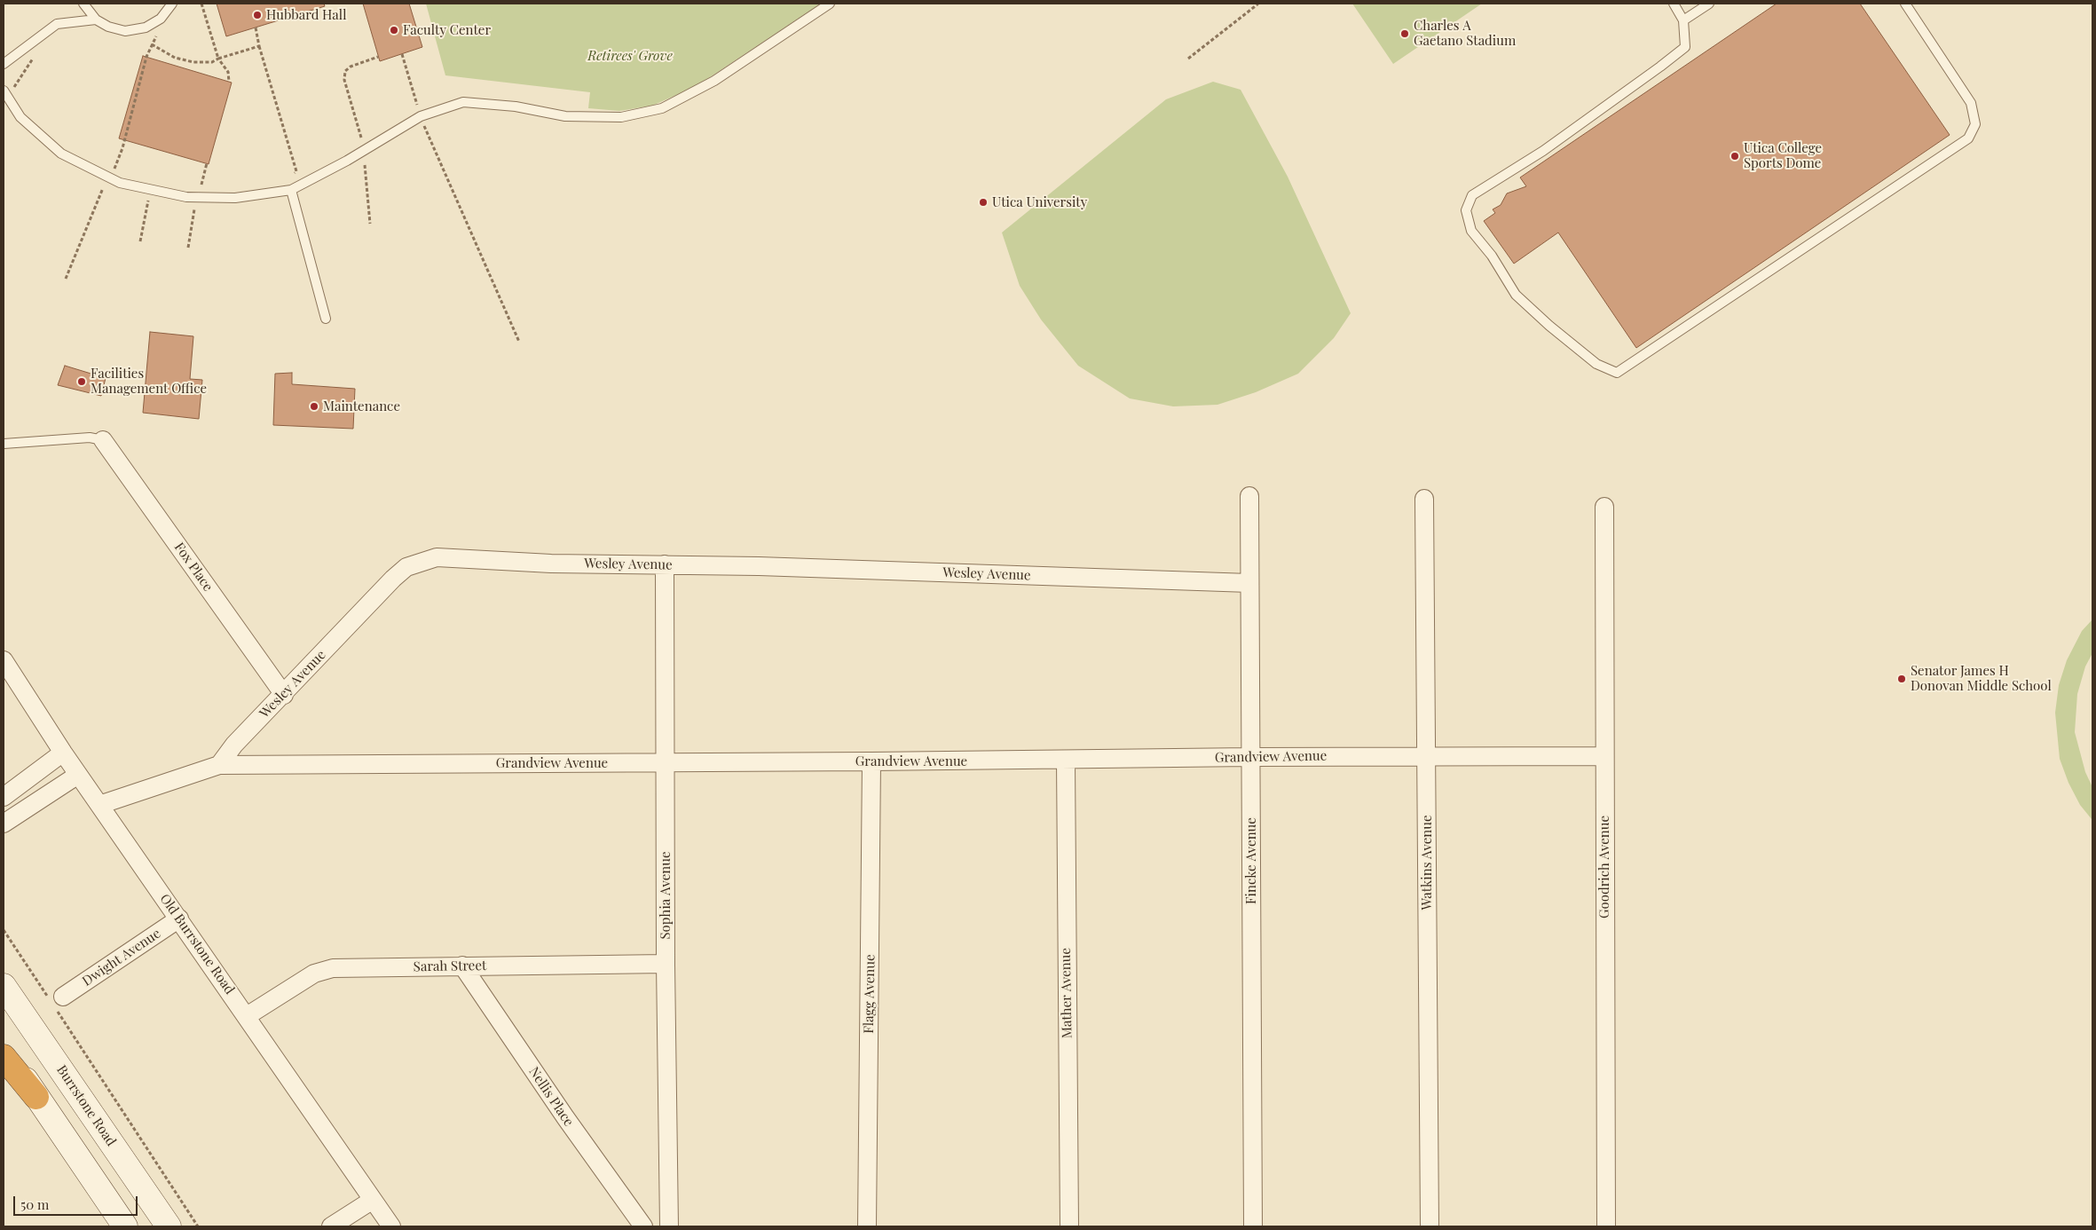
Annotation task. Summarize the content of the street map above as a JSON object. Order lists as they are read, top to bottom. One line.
{"streets":{"street":["Wesley Avenue","Fox Place","Grandview Avenue","Fincke Avenue","Watkins Avenue","Goodrich Avenue","Sophia Avenue","Old Burrstone Road","Dwight Avenue","Sarah Street","Mather Avenue","Flagg Avenue","Nellis Place","Burrstone Road"]},"crossings":[["Wesley Avenue","Fox Place"],["Wesley Avenue","Grandview Avenue"],["Wesley Avenue","Fincke Avenue"],["Wesley Avenue","Sophia Avenue"],["Grandview Avenue","Fincke Avenue"],["Grandview Avenue","Watkins Avenue"],["Grandview Avenue","Goodrich Avenue"],["Grandview Avenue","Sophia Avenue"],["Grandview Avenue","Mather Avenue"],["Grandview Avenue","Flagg Avenue"],["Sophia Avenue","Sarah Street"],["Old Burrstone Road","Dwight Avenue"],["Old Burrstone Road","Sarah Street"],["Sarah Street","Nellis Place"]],"parks":["Retirees' Grove"],"places":["Hubbard Hall","Faculty Center","Charles A Gaetano Stadium","Utica College Sports Dome","Utica University","Facilities Management Office","Maintenance","Senator James H Donovan Middle School"],"scale_bar":"50 m"}
